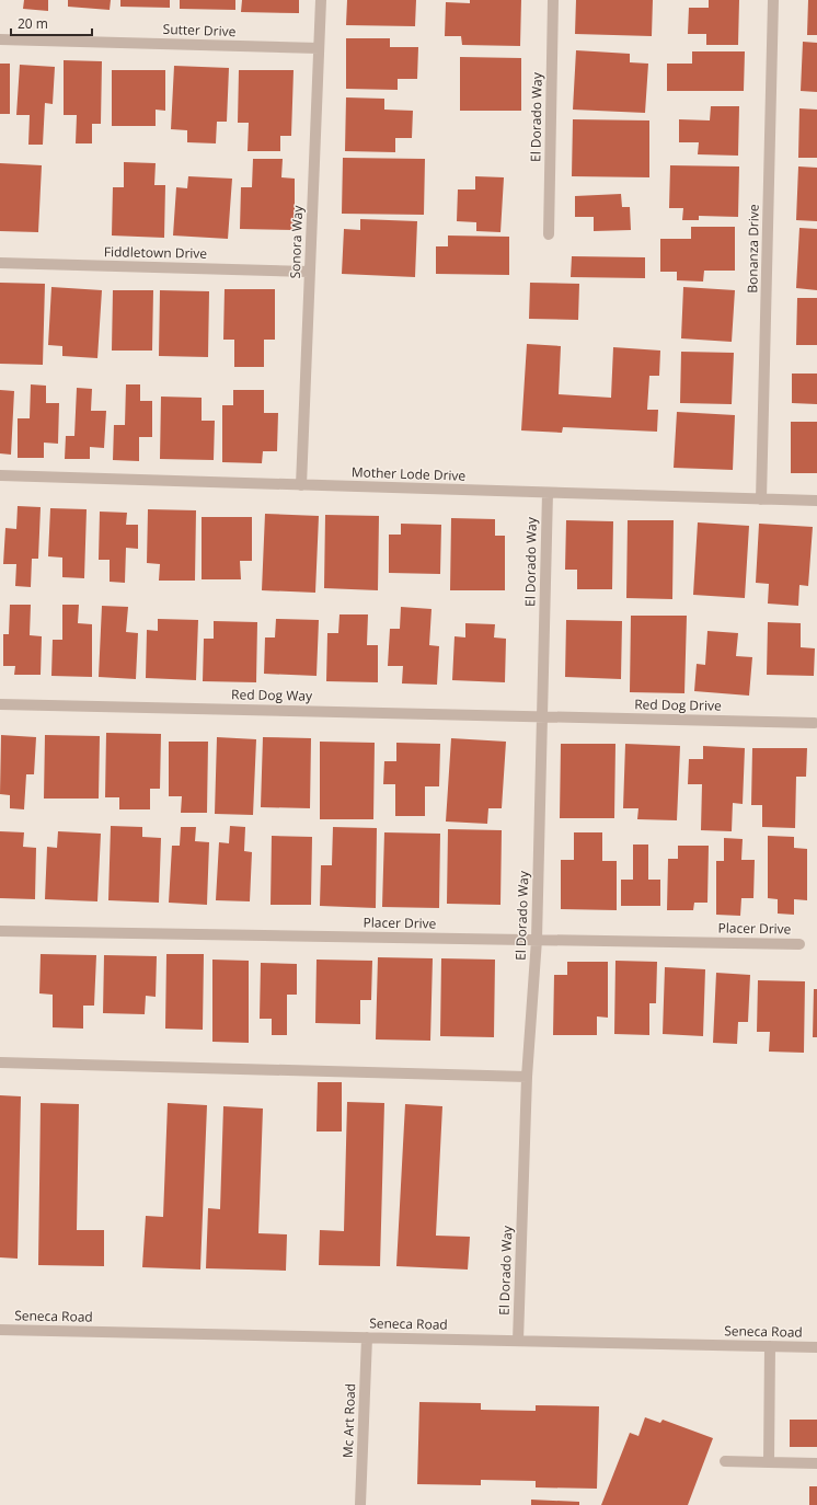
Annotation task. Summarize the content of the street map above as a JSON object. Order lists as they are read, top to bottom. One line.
{"streets":{"street":["Sutter Drive","El Dorado Way","Sonora Way","Bonanza Drive","Fiddletown Drive","Mother Lode Drive","Red Dog Way","Red Dog Drive","Placer Drive","Seneca Road","Mc Art Road"]},"crossings":[["Sutter Drive","Sonora Way"],["El Dorado Way","Mother Lode Drive"],["El Dorado Way","Red Dog Way"],["El Dorado Way","Red Dog Drive"],["El Dorado Way","Placer Drive"],["El Dorado Way","Seneca Road"],["Sonora Way","Fiddletown Drive"],["Sonora Way","Mother Lode Drive"],["Bonanza Drive","Mother Lode Drive"],["Red Dog Way","Red Dog Drive"],["Seneca Road","Mc Art Road"]],"scale_bar":"20 m"}
